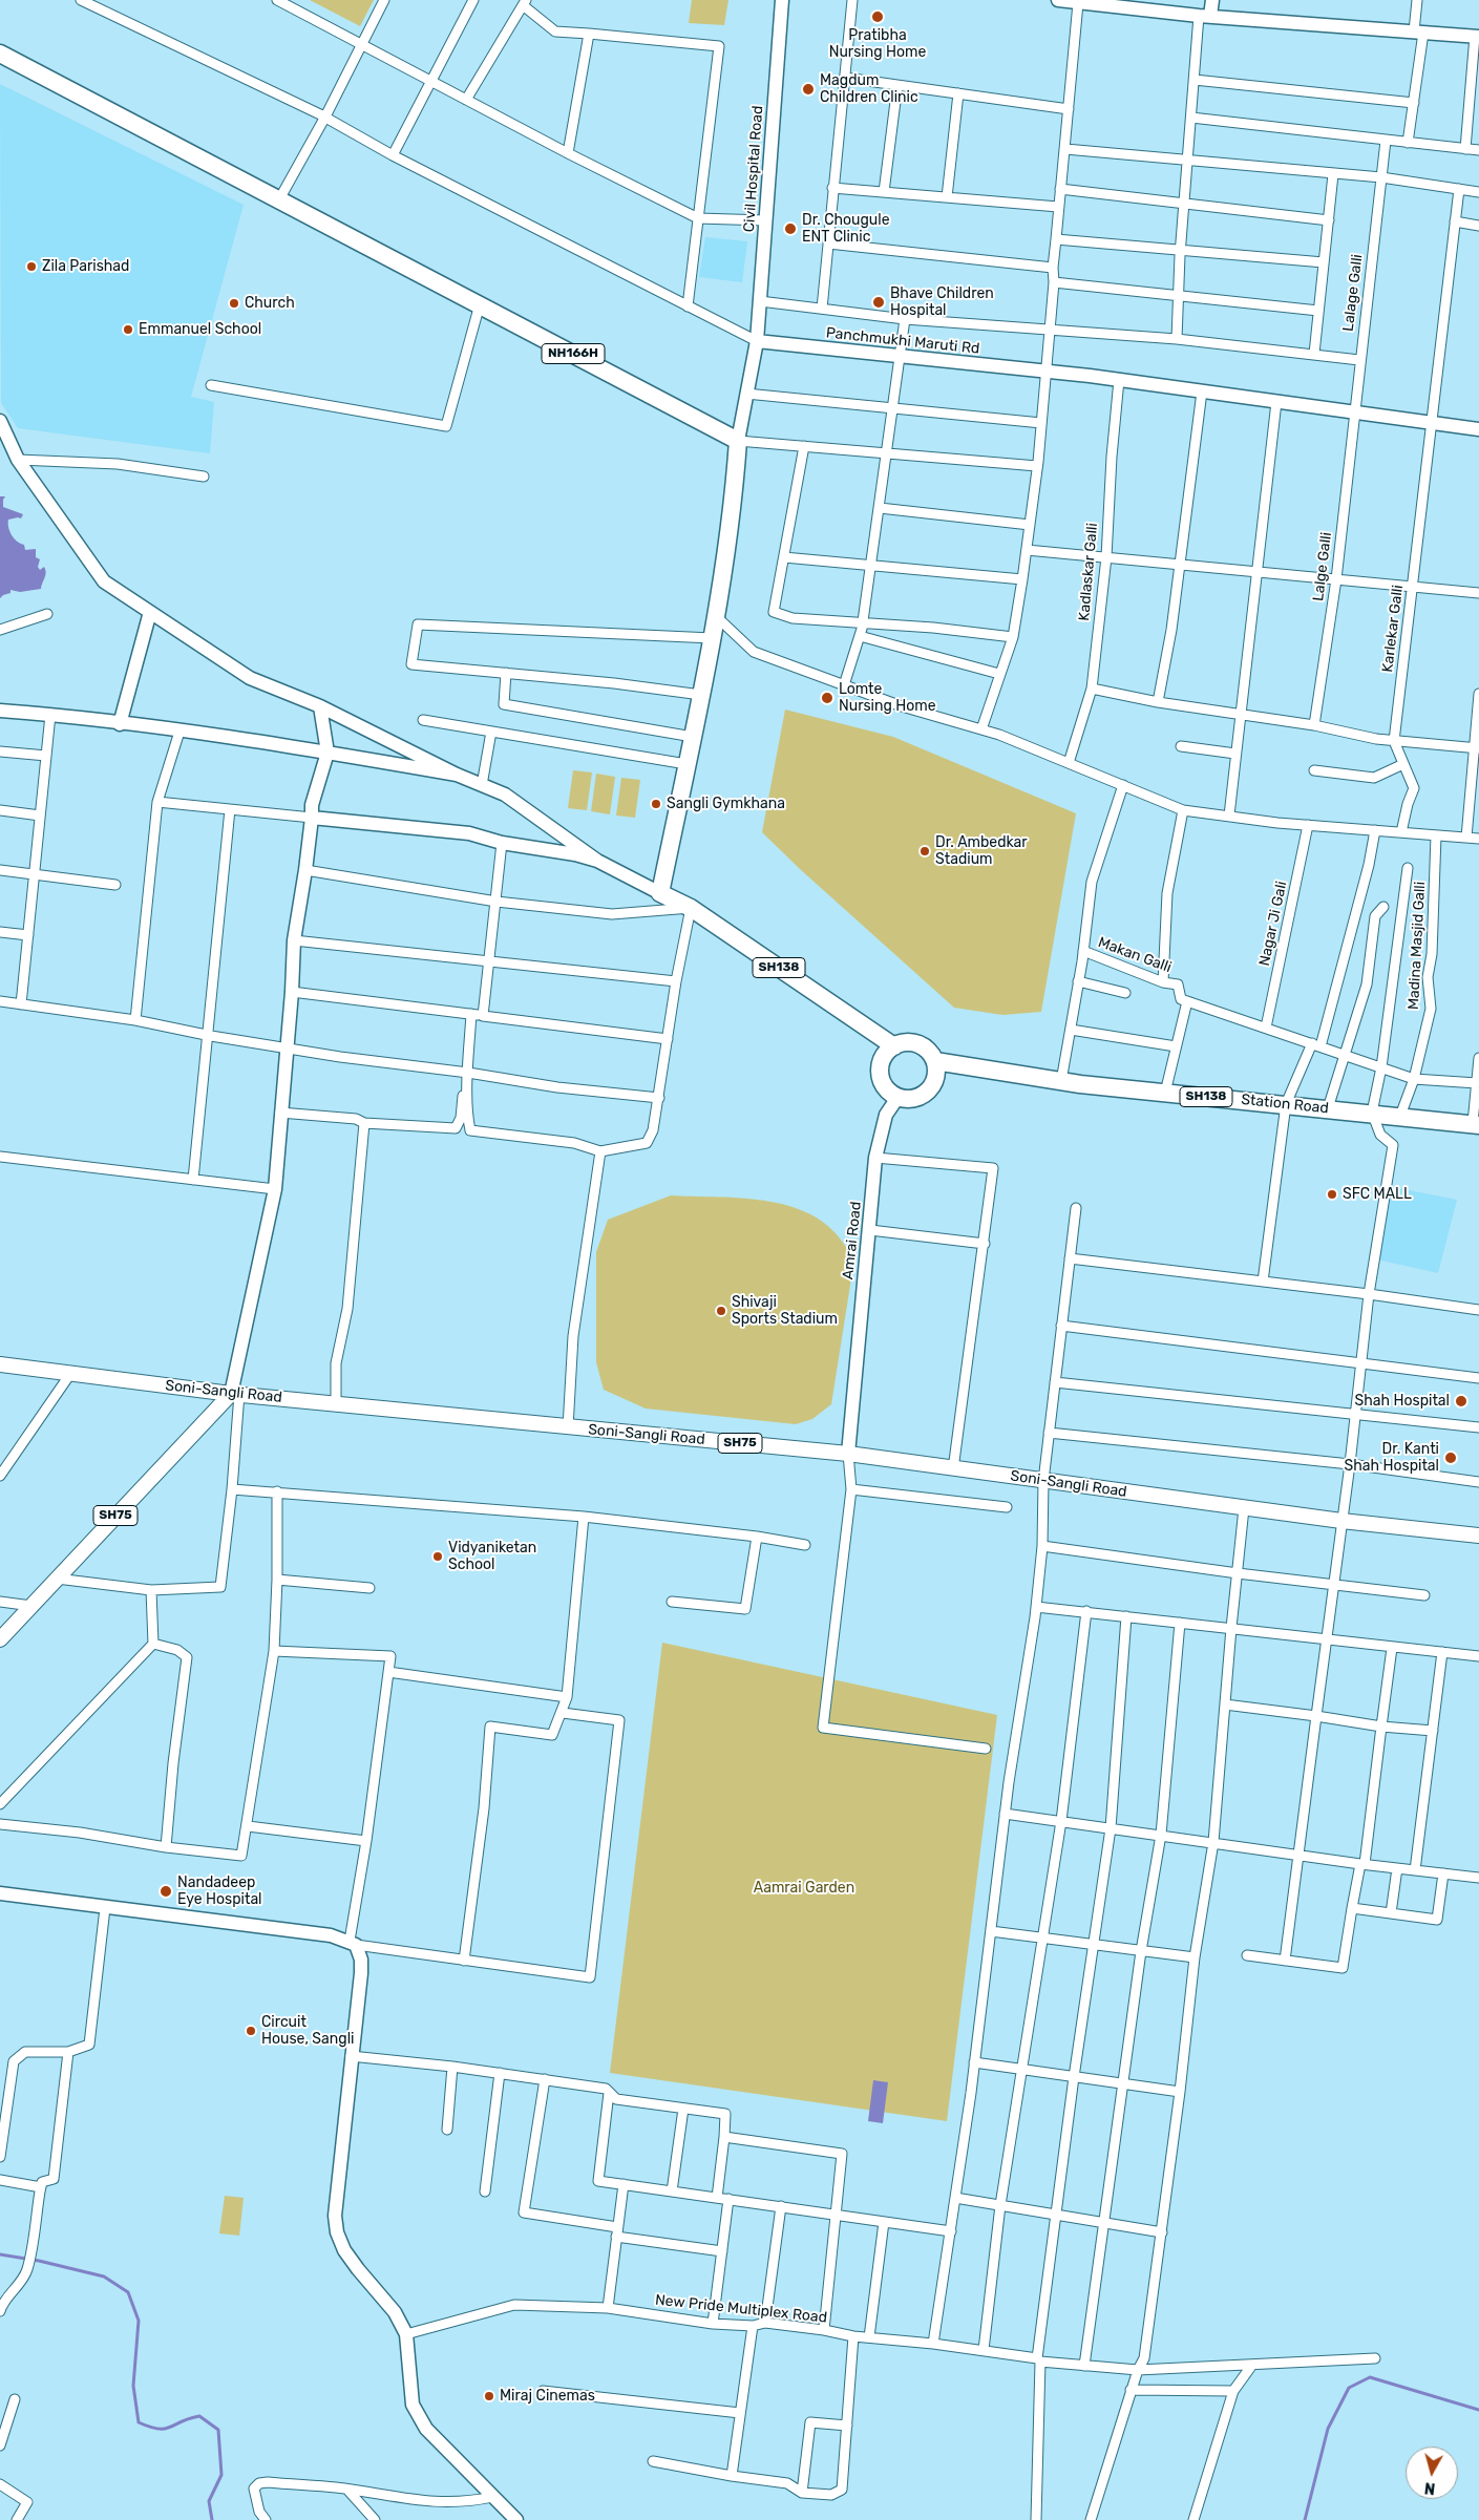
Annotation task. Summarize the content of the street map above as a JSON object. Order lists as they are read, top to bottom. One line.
{"streets":{"highway":["NH166H","SH138","Station Road"],"main road":["Civil Hospital Road","Panchmukhi Maruti Rd","Amrai Road","Soni-Sangli Road","SH75"],"street":["Lalage Galli","Lalge Galli","Kadlaskar Galli","Karlekar Galli","Nagar Ji Gali","Madina Masjid Galli","Makan Galli","New Pride Multiplex Road"]},"crossings":[["Civil Hospital Road","Panchmukhi Maruti Rd"],["Civil Hospital Road","NH166H"],["Lalage Galli","Panchmukhi Maruti Rd"],["Lalage Galli","Lalge Galli"],["Panchmukhi Maruti Rd","Lalge Galli"],["Panchmukhi Maruti Rd","Kadlaskar Galli"],["Panchmukhi Maruti Rd","Karlekar Galli"],["Madina Masjid Galli","Station Road"],["SH138","Station Road"],["SH138","Amrai Road"],["Station Road","Amrai Road"],["Amrai Road","Soni-Sangli Road"],["Soni-Sangli Road","SH75"]],"parks":["Aamrai Garden"],"places":["Pratibha Nursing Home","Magdum Children Clinic","Dr. Chougule ENT Clinic","Zila Parishad","Bhave Children Hospital","Church","Emmanuel School","Lomte Nursing Home","Sangli Gymkhana","Dr. Ambedkar Stadium","SFC MALL","Shivaji Sports Stadium","Shah Hospital","Dr. Kanti Shah Hospital","Vidyaniketan School","Nandadeep Eye Hospital","Circuit House, Sangli","Miraj Cinemas"],"north":"bottom"}
